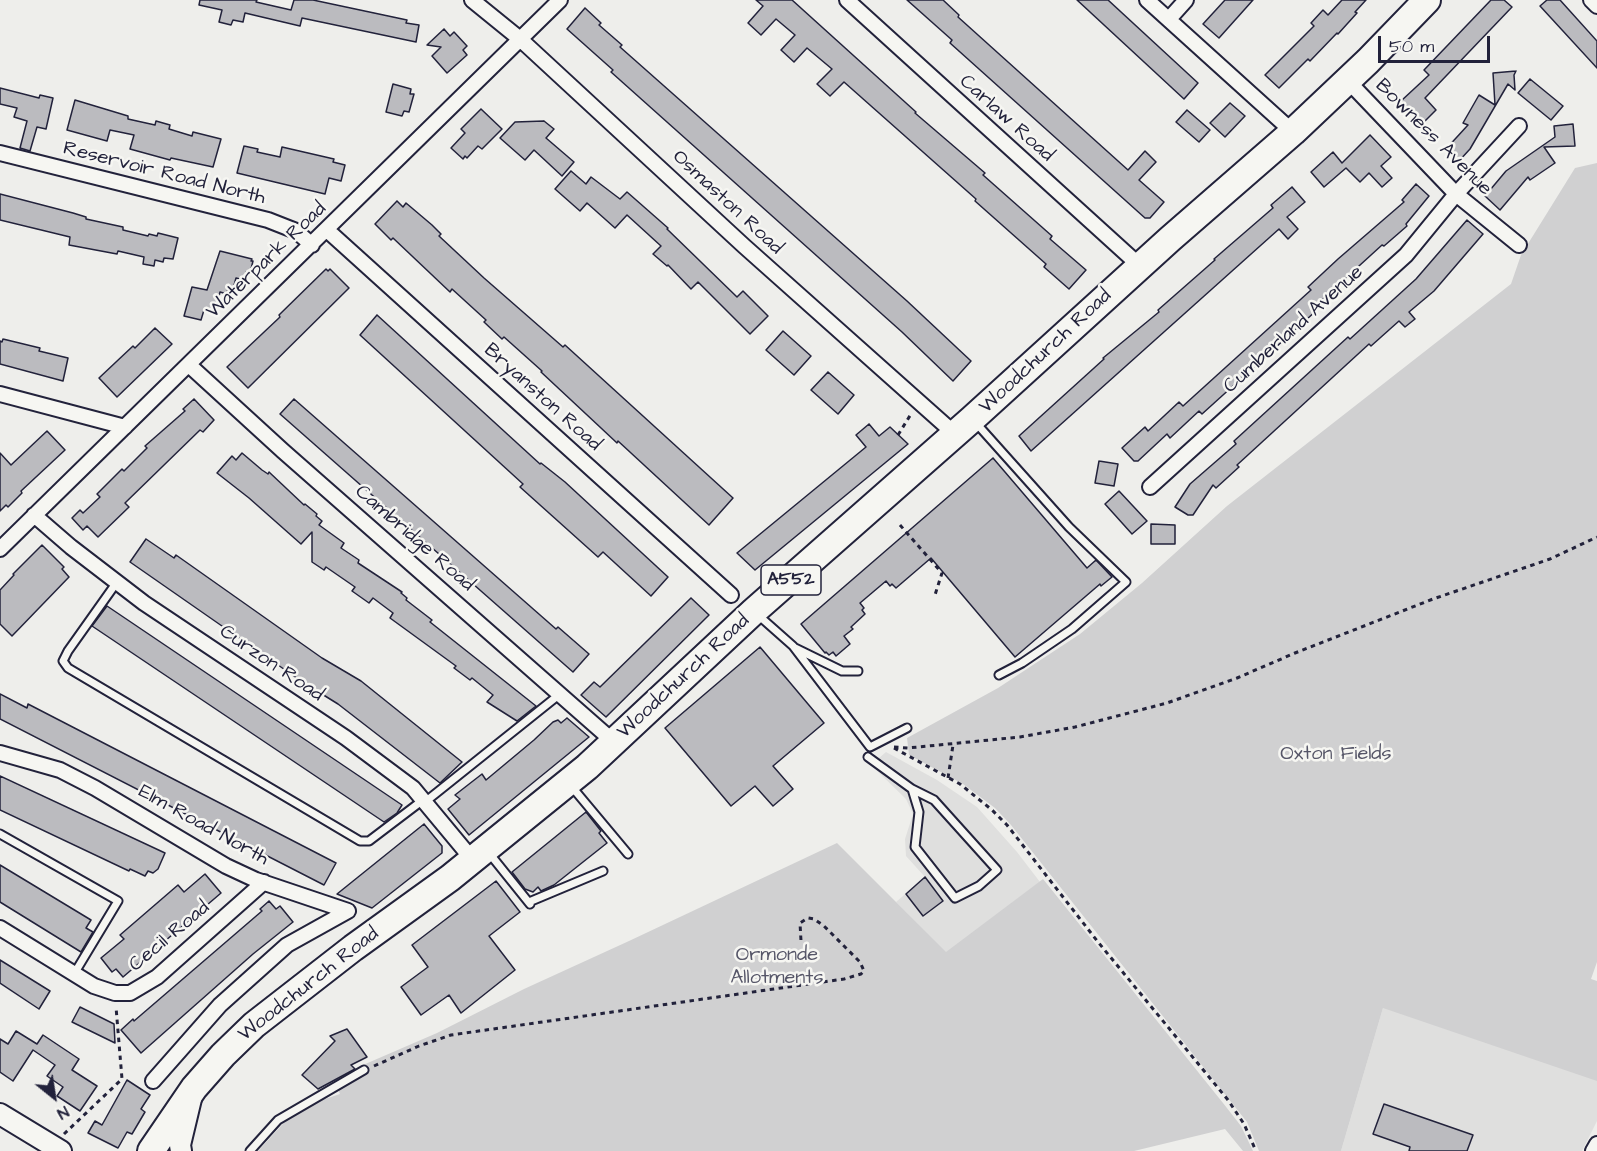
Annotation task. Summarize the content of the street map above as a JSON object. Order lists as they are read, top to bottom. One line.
{"streets":{"highway":["Woodchurch Road","A552"],"street":["Carlaw Road","Bowness Avenue","Reservoir Road North","Osmaston Road","Waterpark Road","Cumberland Avenue","Bryanston Road","Cambridge Road","Curzon Road","Elm Road North","Cecil Road"]},"crossings":[["Carlaw Road","Woodchurch Road"],["Bowness Avenue","Cumberland Avenue"],["Bowness Avenue","Woodchurch Road"],["Reservoir Road North","Waterpark Road"],["Osmaston Road","Waterpark Road"],["Osmaston Road","Woodchurch Road"],["Waterpark Road","Bryanston Road"],["Waterpark Road","Cambridge Road"],["Waterpark Road","Curzon Road"],["Woodchurch Road","Cambridge Road"],["Woodchurch Road","Curzon Road"],["Elm Road North","Cecil Road"]],"parks":["Oxton Fields","Ormonde Allotments"],"scale_bar":"50 m","north":"bottom right"}
